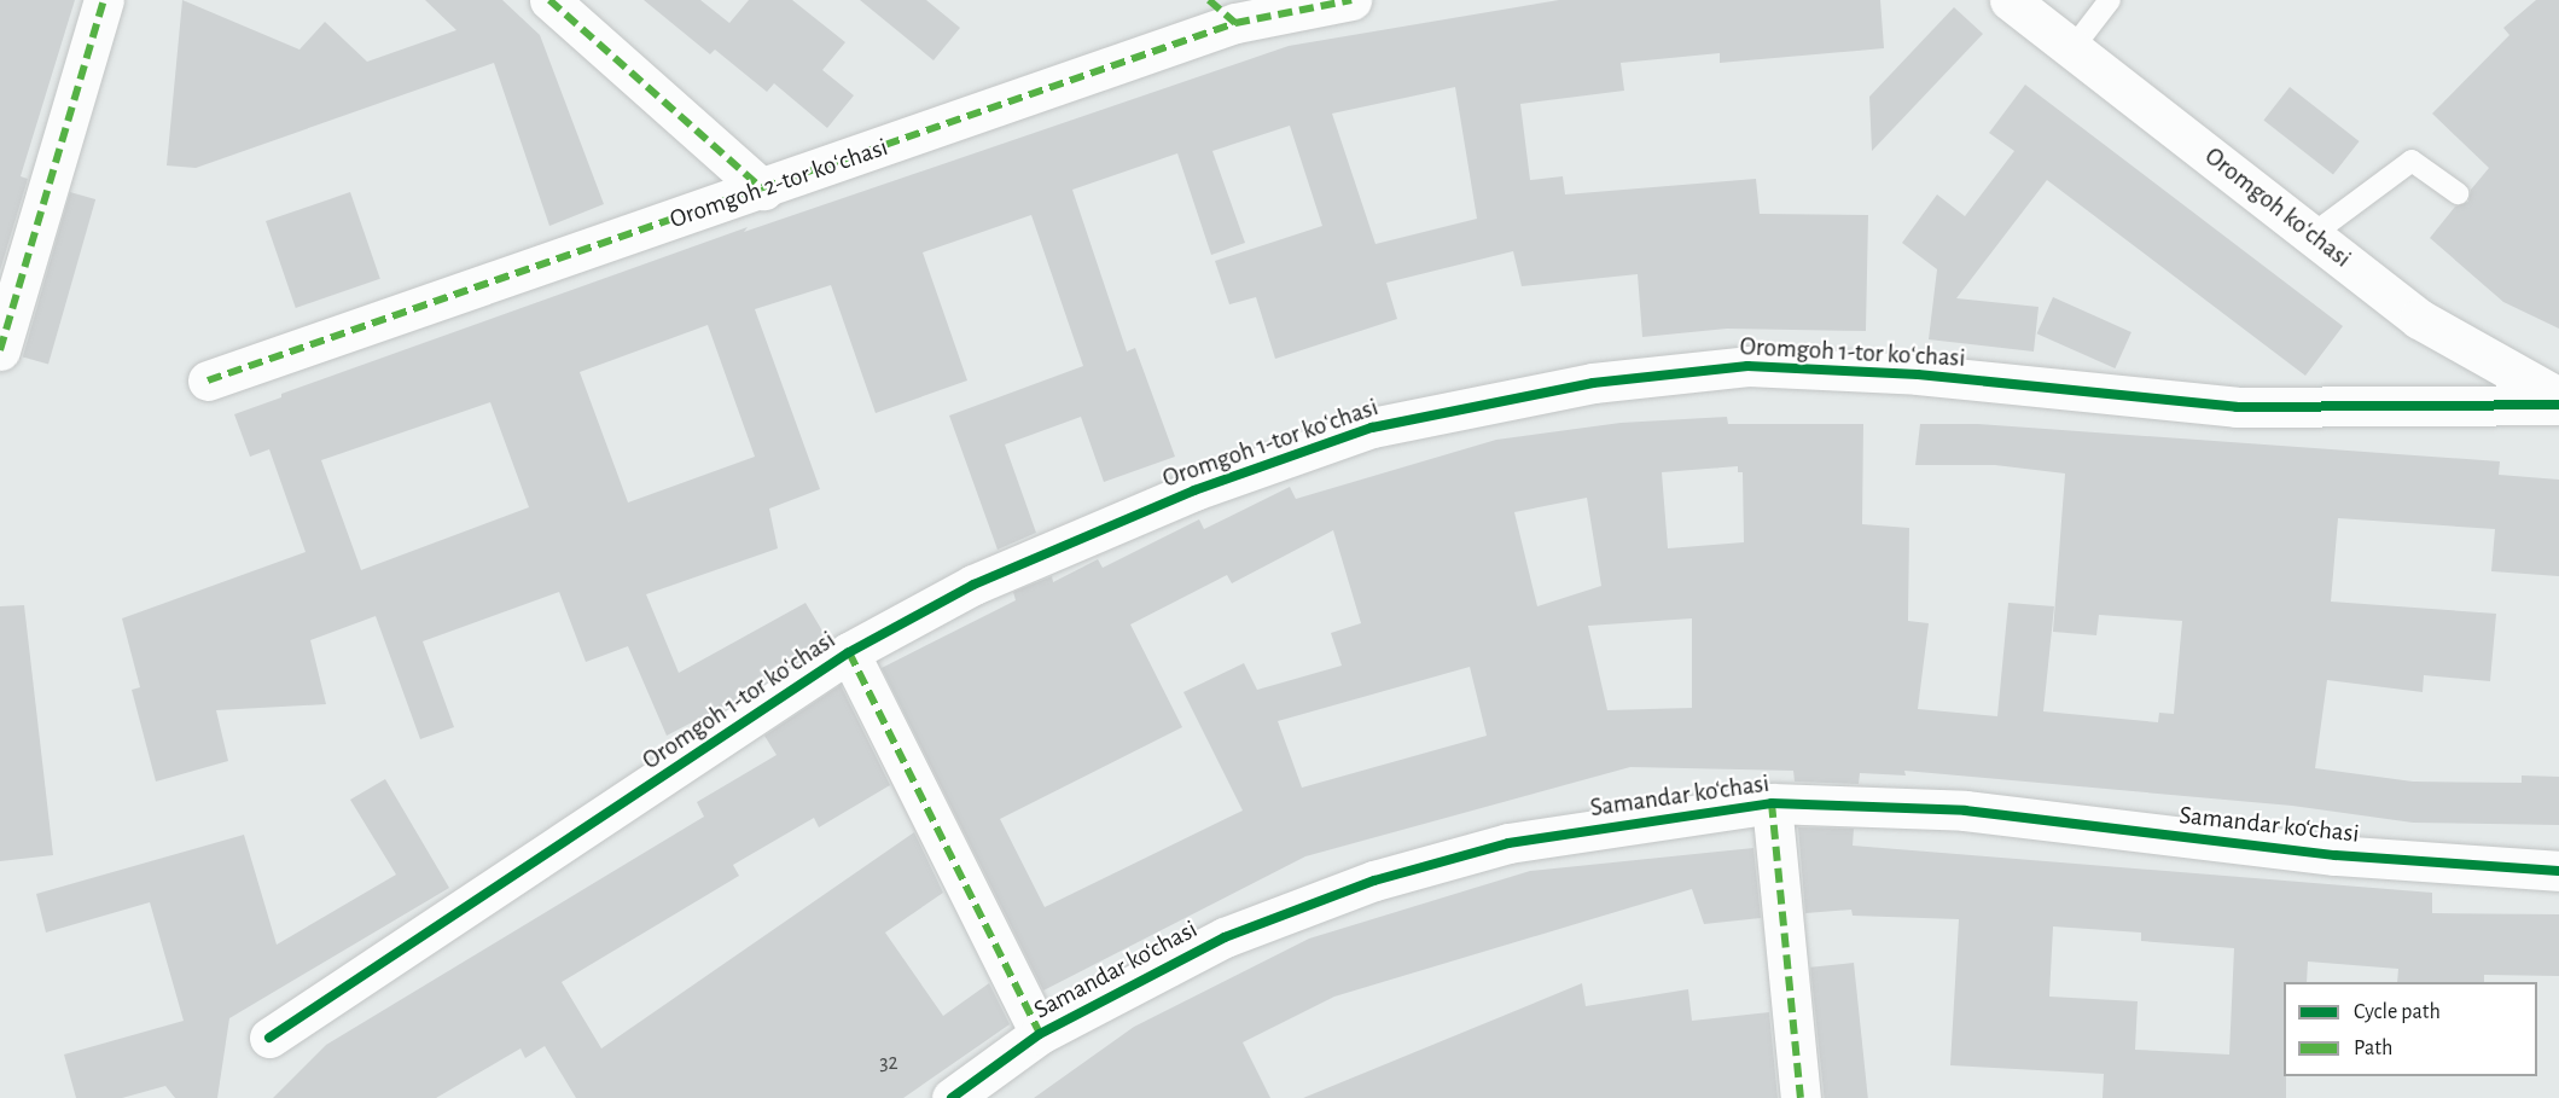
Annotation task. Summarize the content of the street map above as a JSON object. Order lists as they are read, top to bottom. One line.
{"streets":{"street":["Oromgoh 2-tor koʻchasi","Oromgoh koʻchasi","Oromgoh 1-tor koʻchasi","Samandar ko‘chasi"]},"house_numbers":["32"],"legend":["Cycle path","Path"]}
